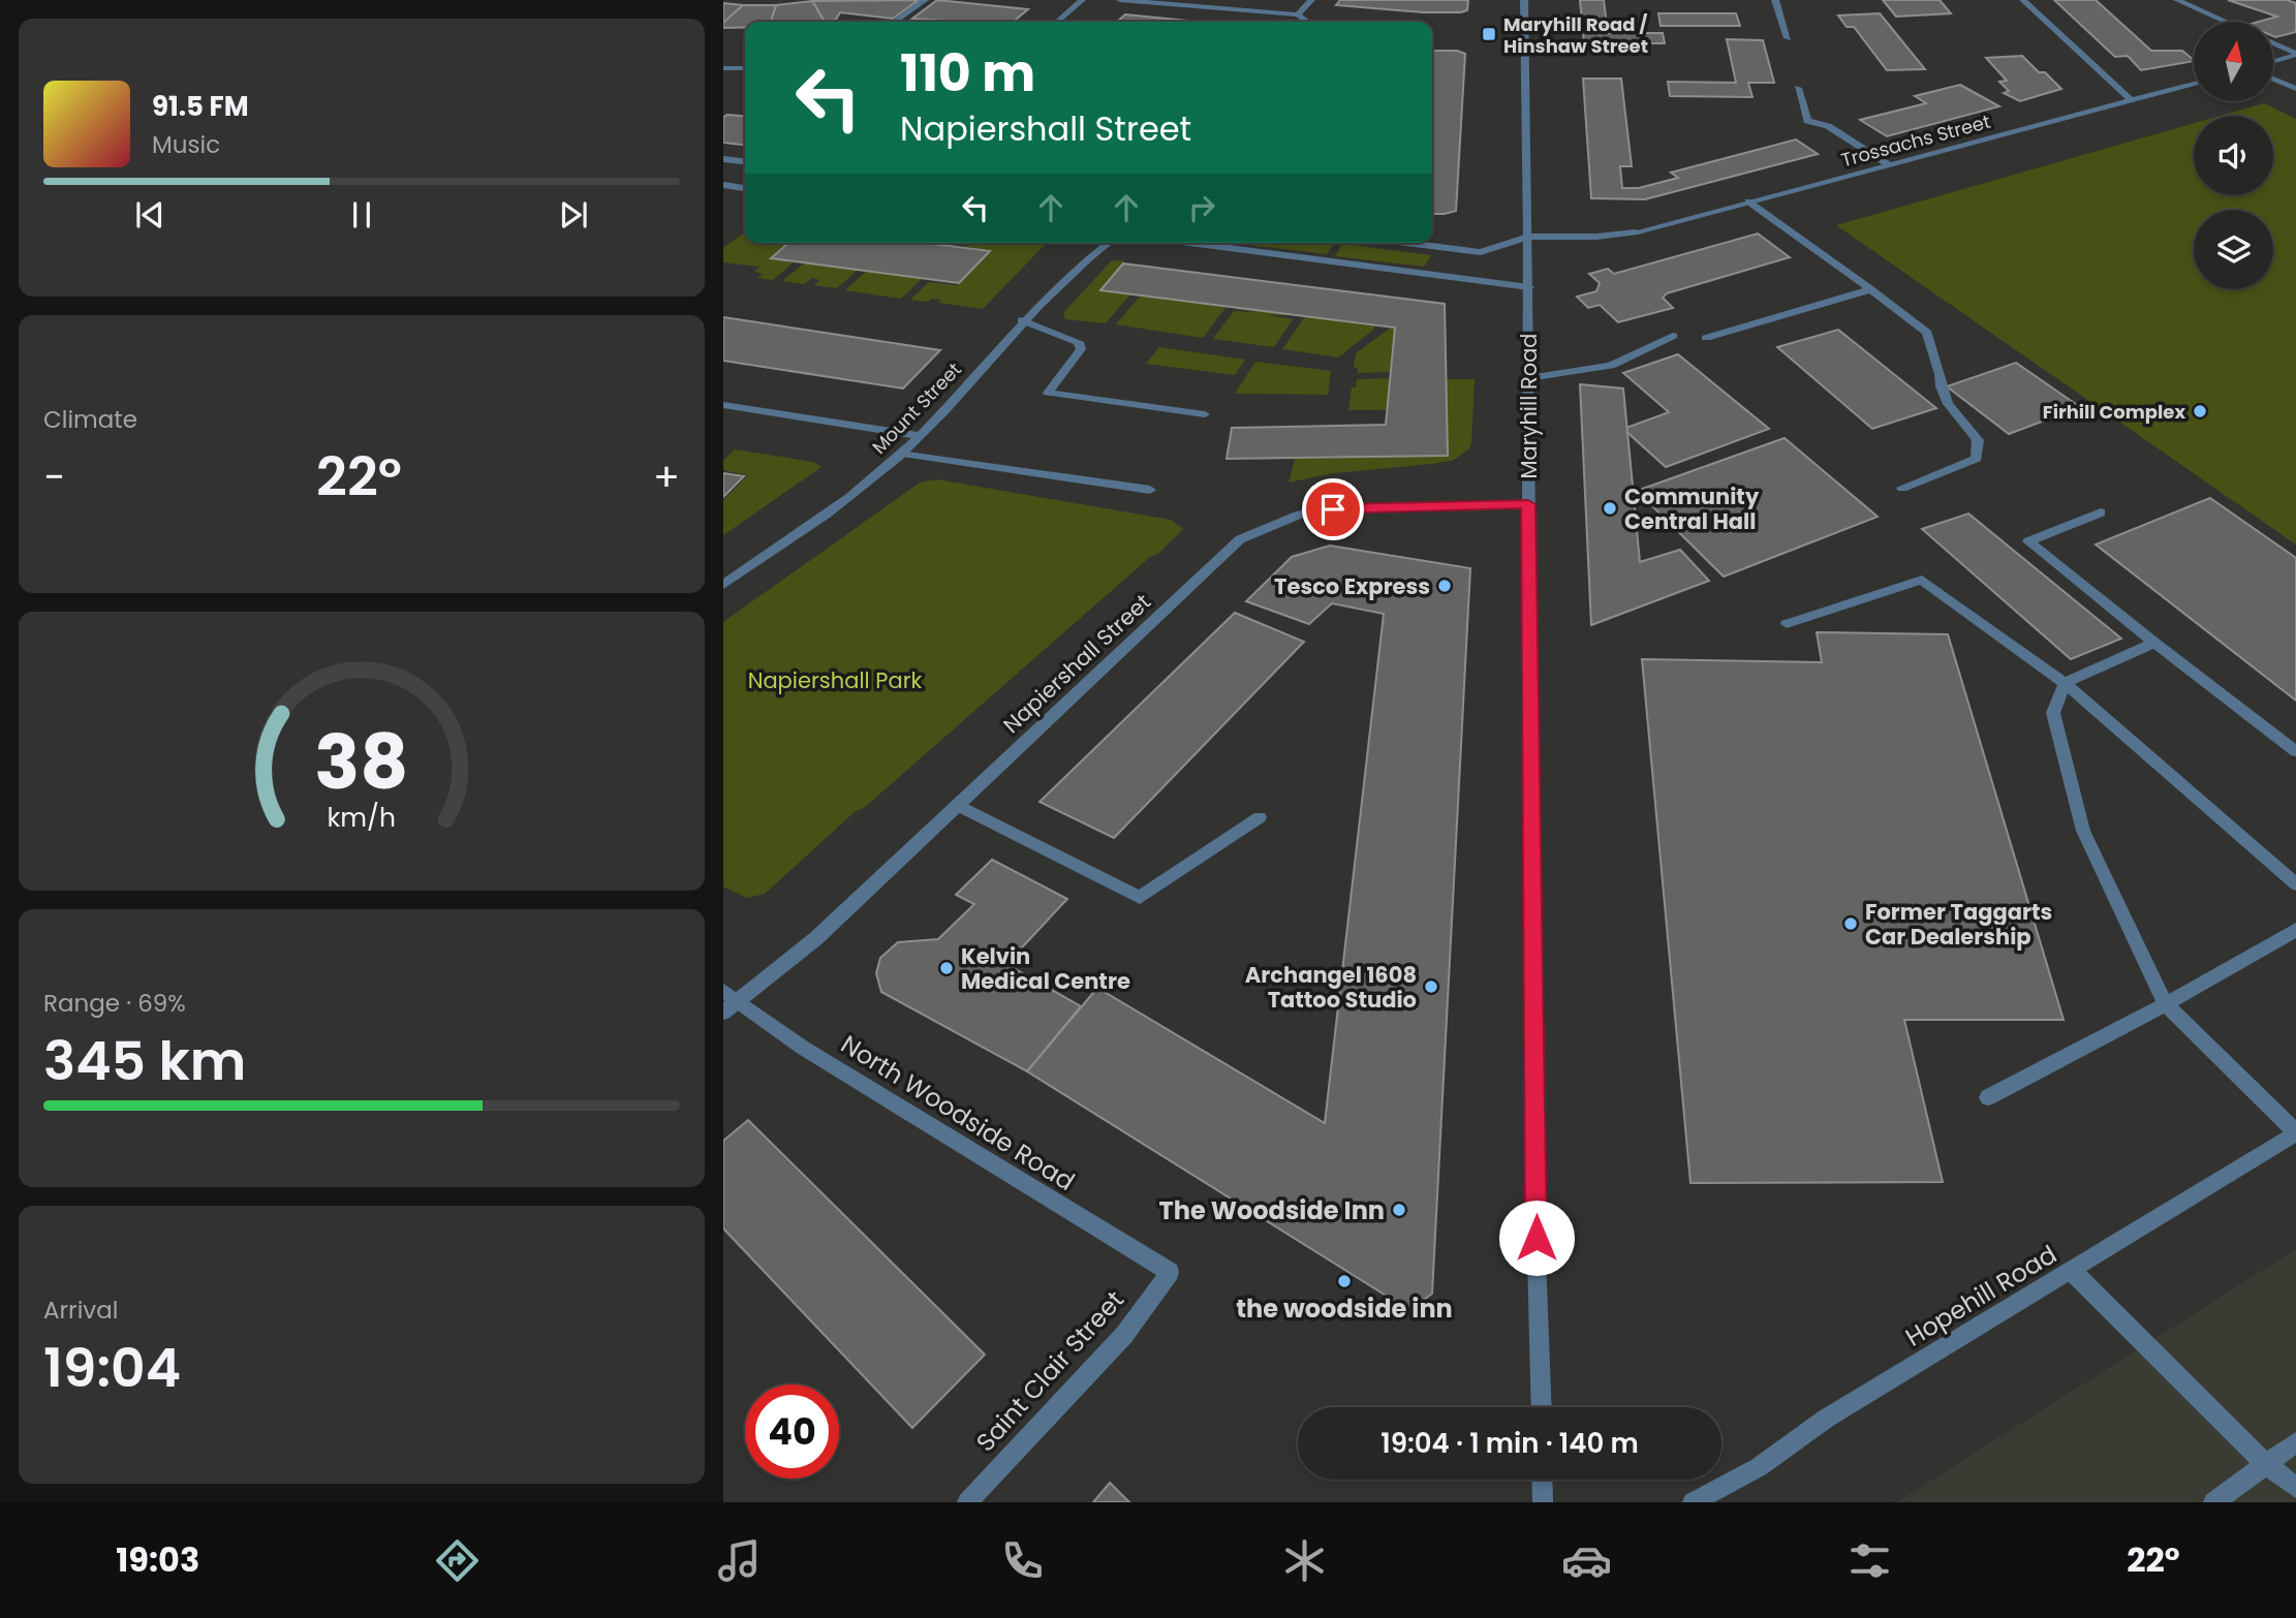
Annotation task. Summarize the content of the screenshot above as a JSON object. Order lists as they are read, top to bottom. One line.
{"streets":{"street":["Trossachs Street","Maryhill Road","Mount Street","Napiershall Street","North Woodside Road","Hopehill Road","Saint Clair Street"]},"crossings":[["Trossachs Street","Maryhill Road"],["Maryhill Road","Napiershall Street"],["Napiershall Street","North Woodside Road"],["North Woodside Road","Saint Clair Street"]],"parks":["Napiershall Park"],"places":{"transit":["Maryhill Road / Hinshaw Street"],"other":["Firhill Complex","Community Central Hall","Tesco Express","Former Taggarts Car Dealership","Kelvin Medical Centre","Archangel 1608 Tattoo Studio","The Woodside Inn","the woodside inn"]},"north":"top","page":{"turn":["110 m","Napiershall Street"],"song":["91.5 FM","Music"],"tile":["Climate",["Range · 69%","345 km"],["Arrival","19:04"]],"heat":["−","22°","+"],"limit":"40","trip":"19:04 · 1 min · 140 m","tabs":["19:03","22°"],"gauge":["38","km/h"]}}
